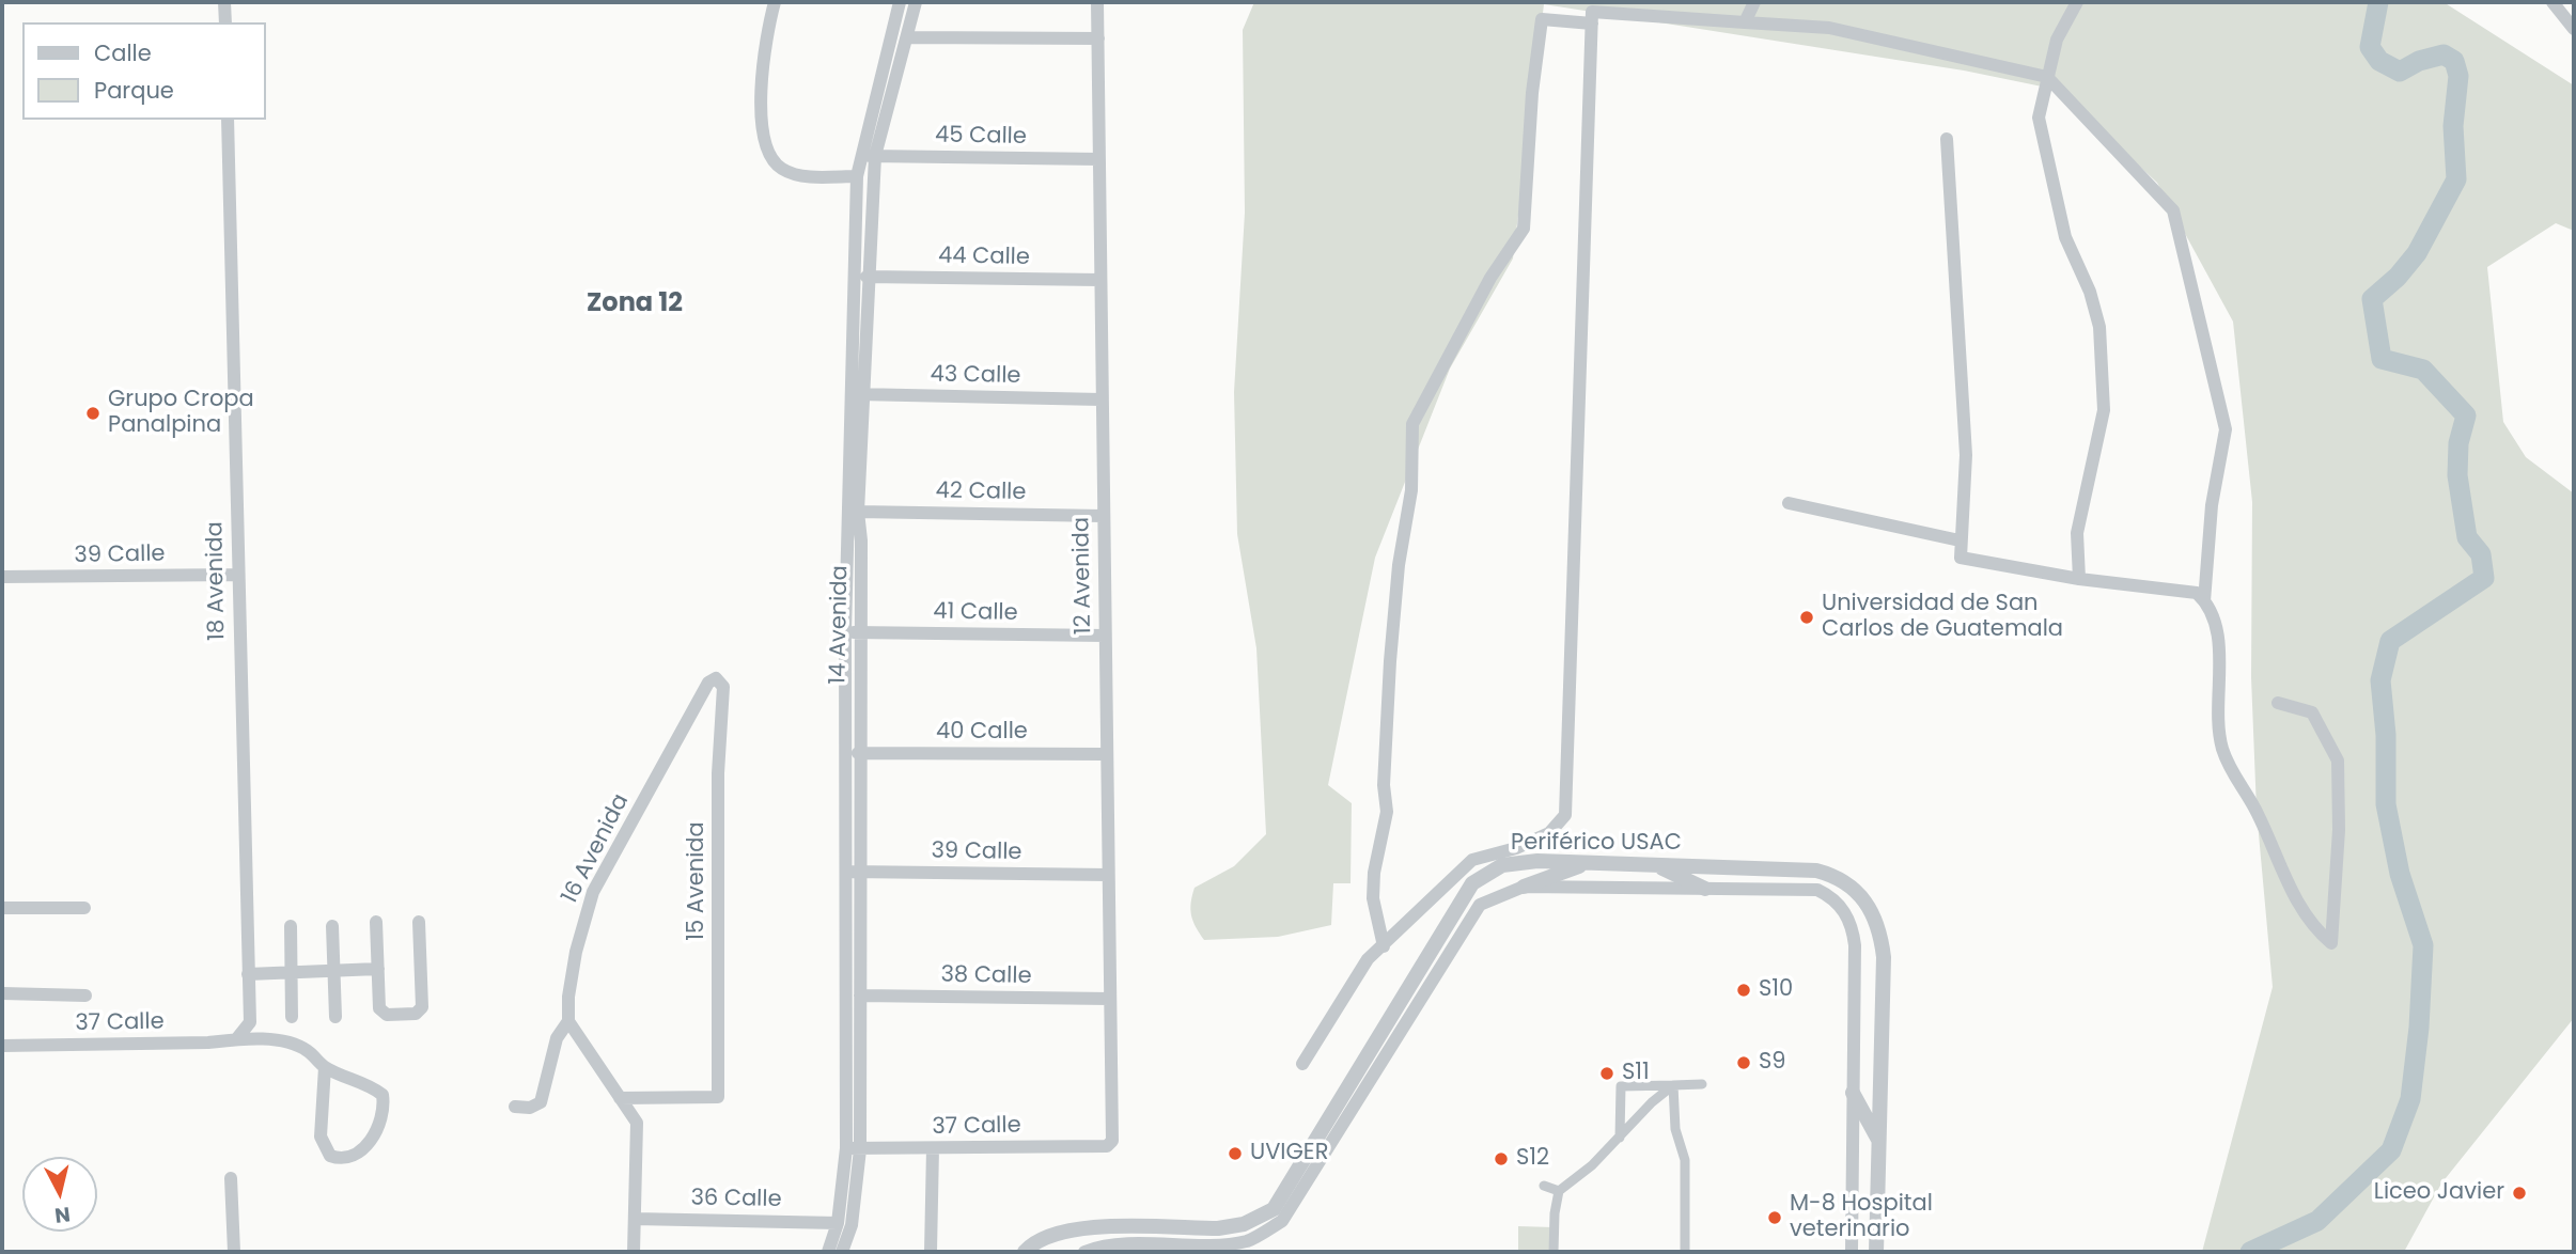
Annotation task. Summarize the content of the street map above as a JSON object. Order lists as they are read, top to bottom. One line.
{"streets":{"street":["45 Calle","44 Calle","43 Calle","42 Calle","39 Calle","12 Avenida","18 Avenida","41 Calle","14 Avenida","40 Calle","Periférico USAC","16 Avenida","15 Avenida","38 Calle","37 Calle","36 Calle"]},"crossings":[["45 Calle","12 Avenida"],["45 Calle","14 Avenida"],["44 Calle","12 Avenida"],["44 Calle","14 Avenida"],["43 Calle","12 Avenida"],["43 Calle","14 Avenida"],["42 Calle","12 Avenida"],["42 Calle","14 Avenida"],["39 Calle","12 Avenida"],["39 Calle","18 Avenida"],["39 Calle","14 Avenida"],["12 Avenida","41 Calle"],["12 Avenida","40 Calle"],["12 Avenida","38 Calle"],["12 Avenida","37 Calle"],["18 Avenida","37 Calle"],["41 Calle","14 Avenida"],["14 Avenida","40 Calle"],["14 Avenida","38 Calle"],["14 Avenida","37 Calle"],["14 Avenida","36 Calle"],["16 Avenida","15 Avenida"]],"districts":["Zona 12"],"places":["Grupo Cropa Panalpina","Universidad de San Carlos de Guatemala","S10","S9","S11","UVIGER","S12","Liceo Javier","M-8 Hospital veterinario"],"legend":["Calle","Parque"],"north":"bottom"}
